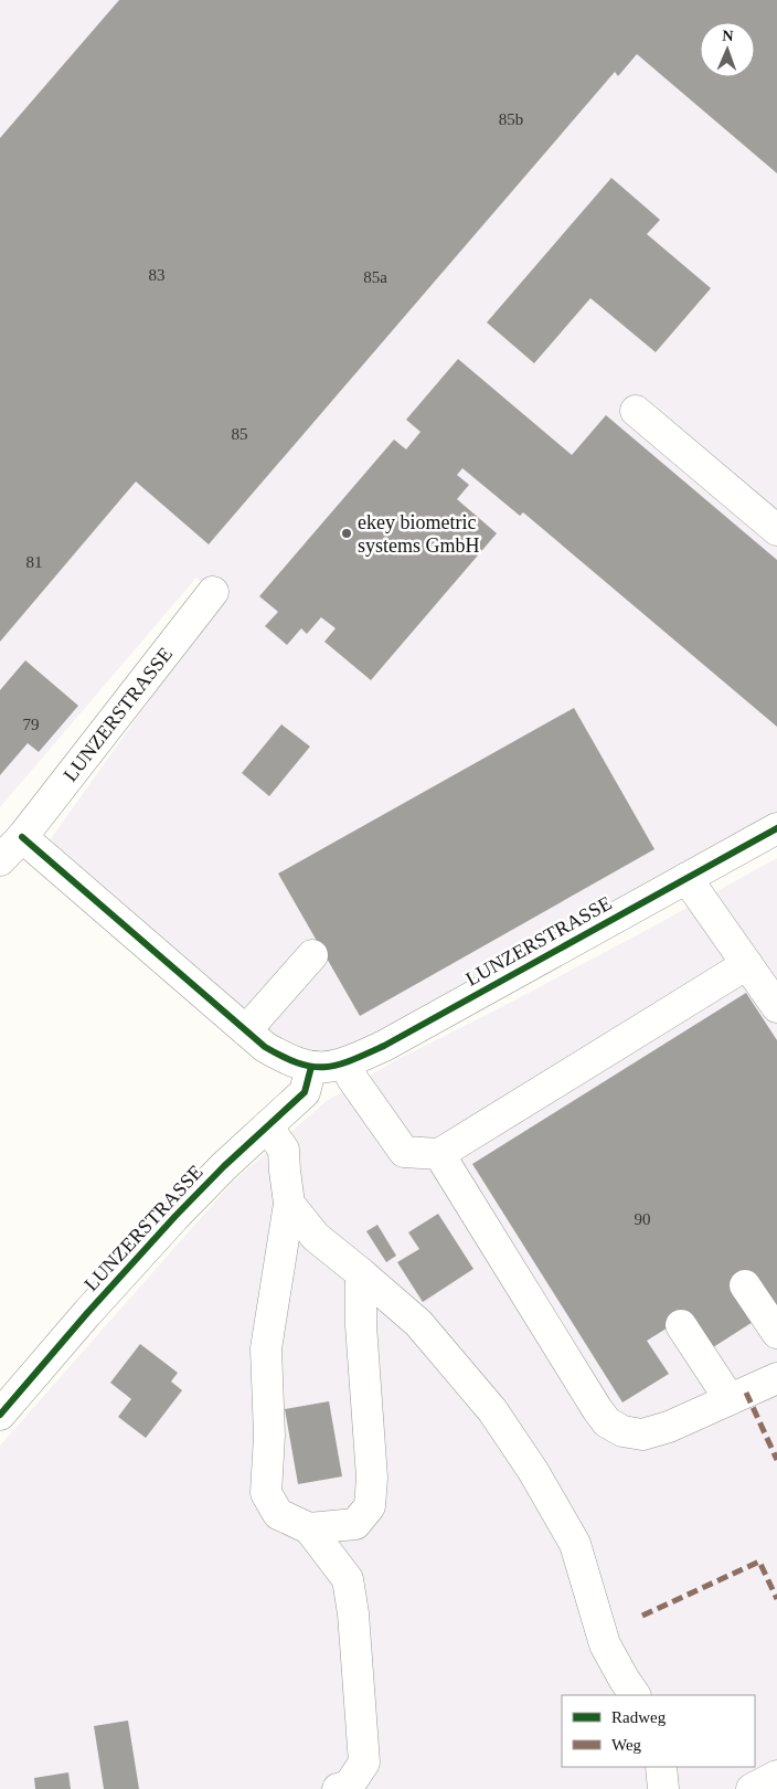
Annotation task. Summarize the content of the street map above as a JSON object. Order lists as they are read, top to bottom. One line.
{"streets":{"street":["LUNZERSTRASSE"]},"places":["ekey biometric systems GmbH"],"house_numbers":["85b","83","85a","85","81","79","90"],"legend":["Radweg","Weg"],"north":"top"}
